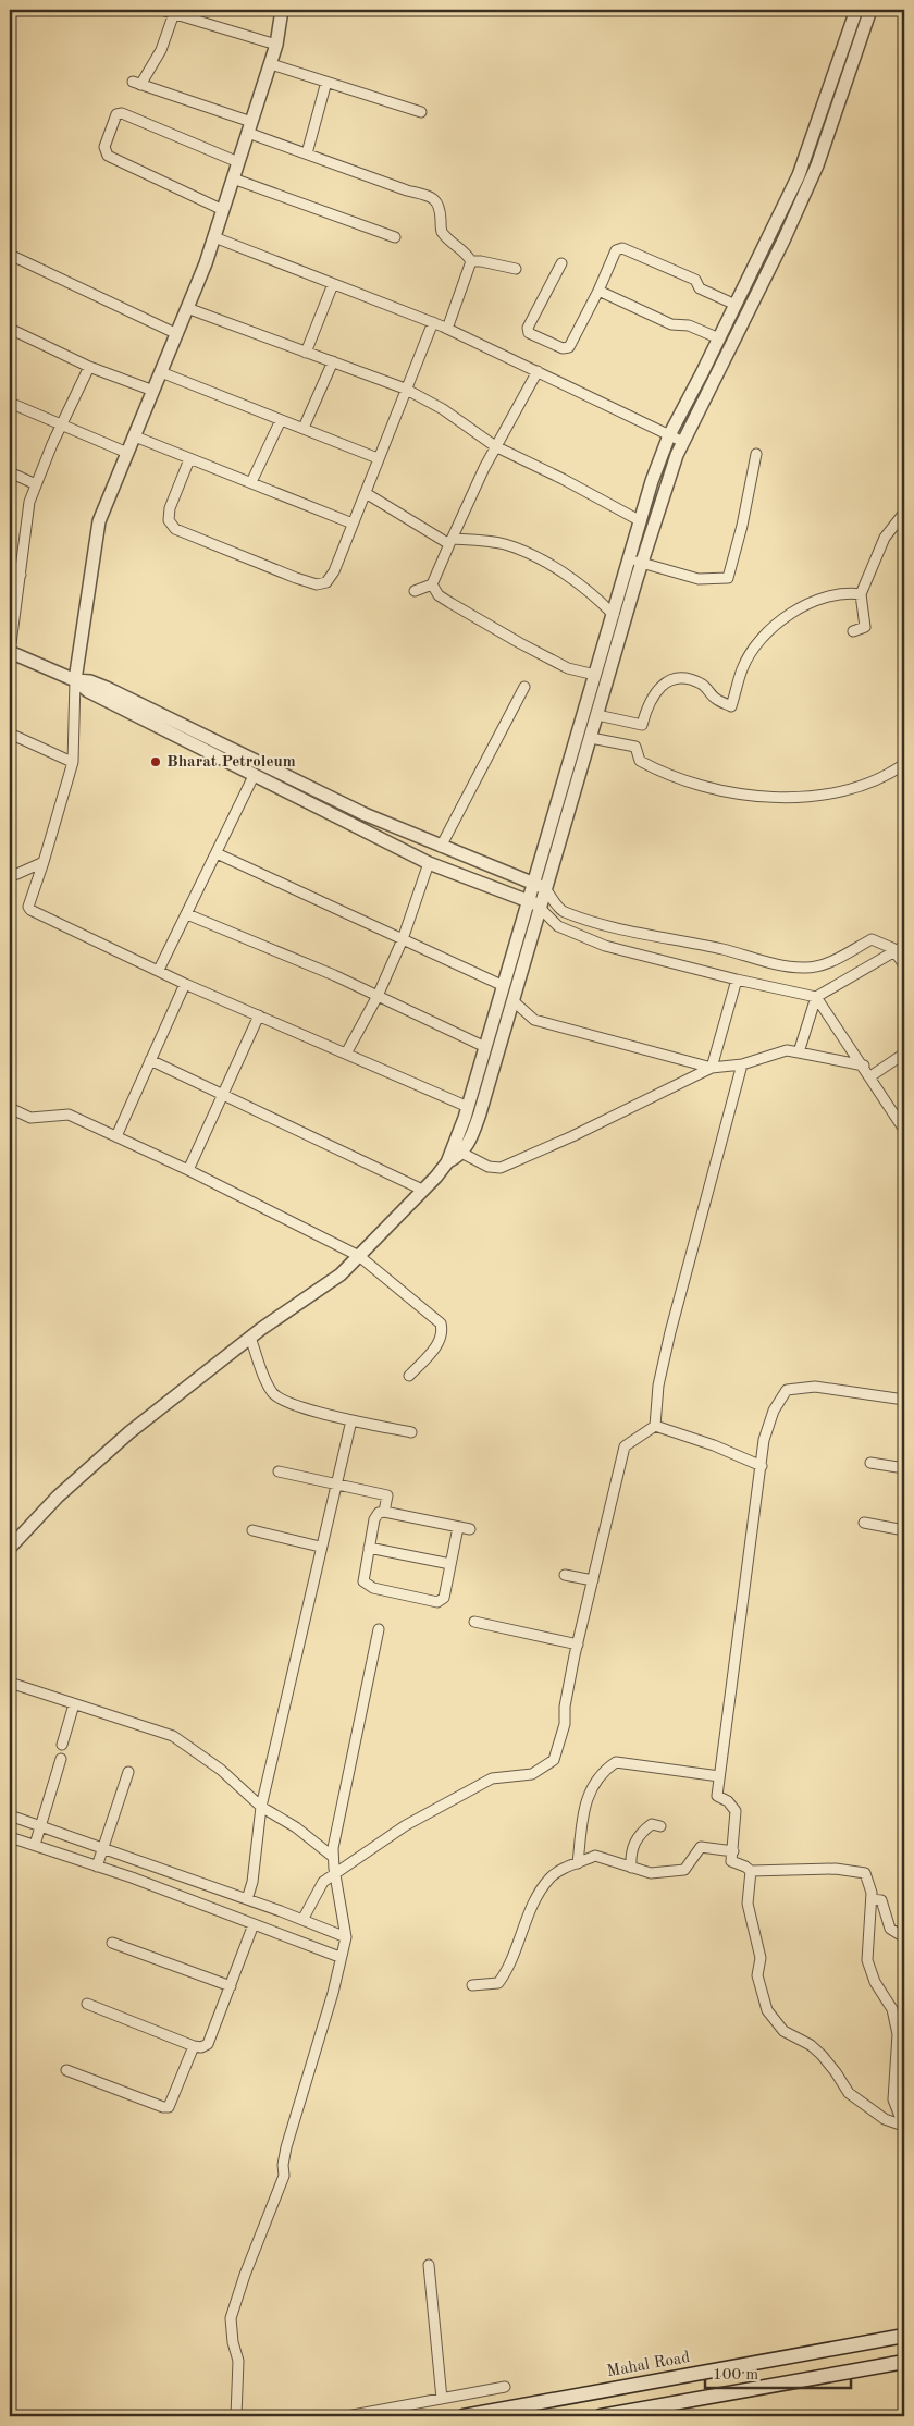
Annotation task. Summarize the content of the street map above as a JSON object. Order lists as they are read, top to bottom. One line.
{"streets":{"main road":["Mahal Road"]},"places":["Bharat Petroleum"],"scale_bar":"100 m"}
